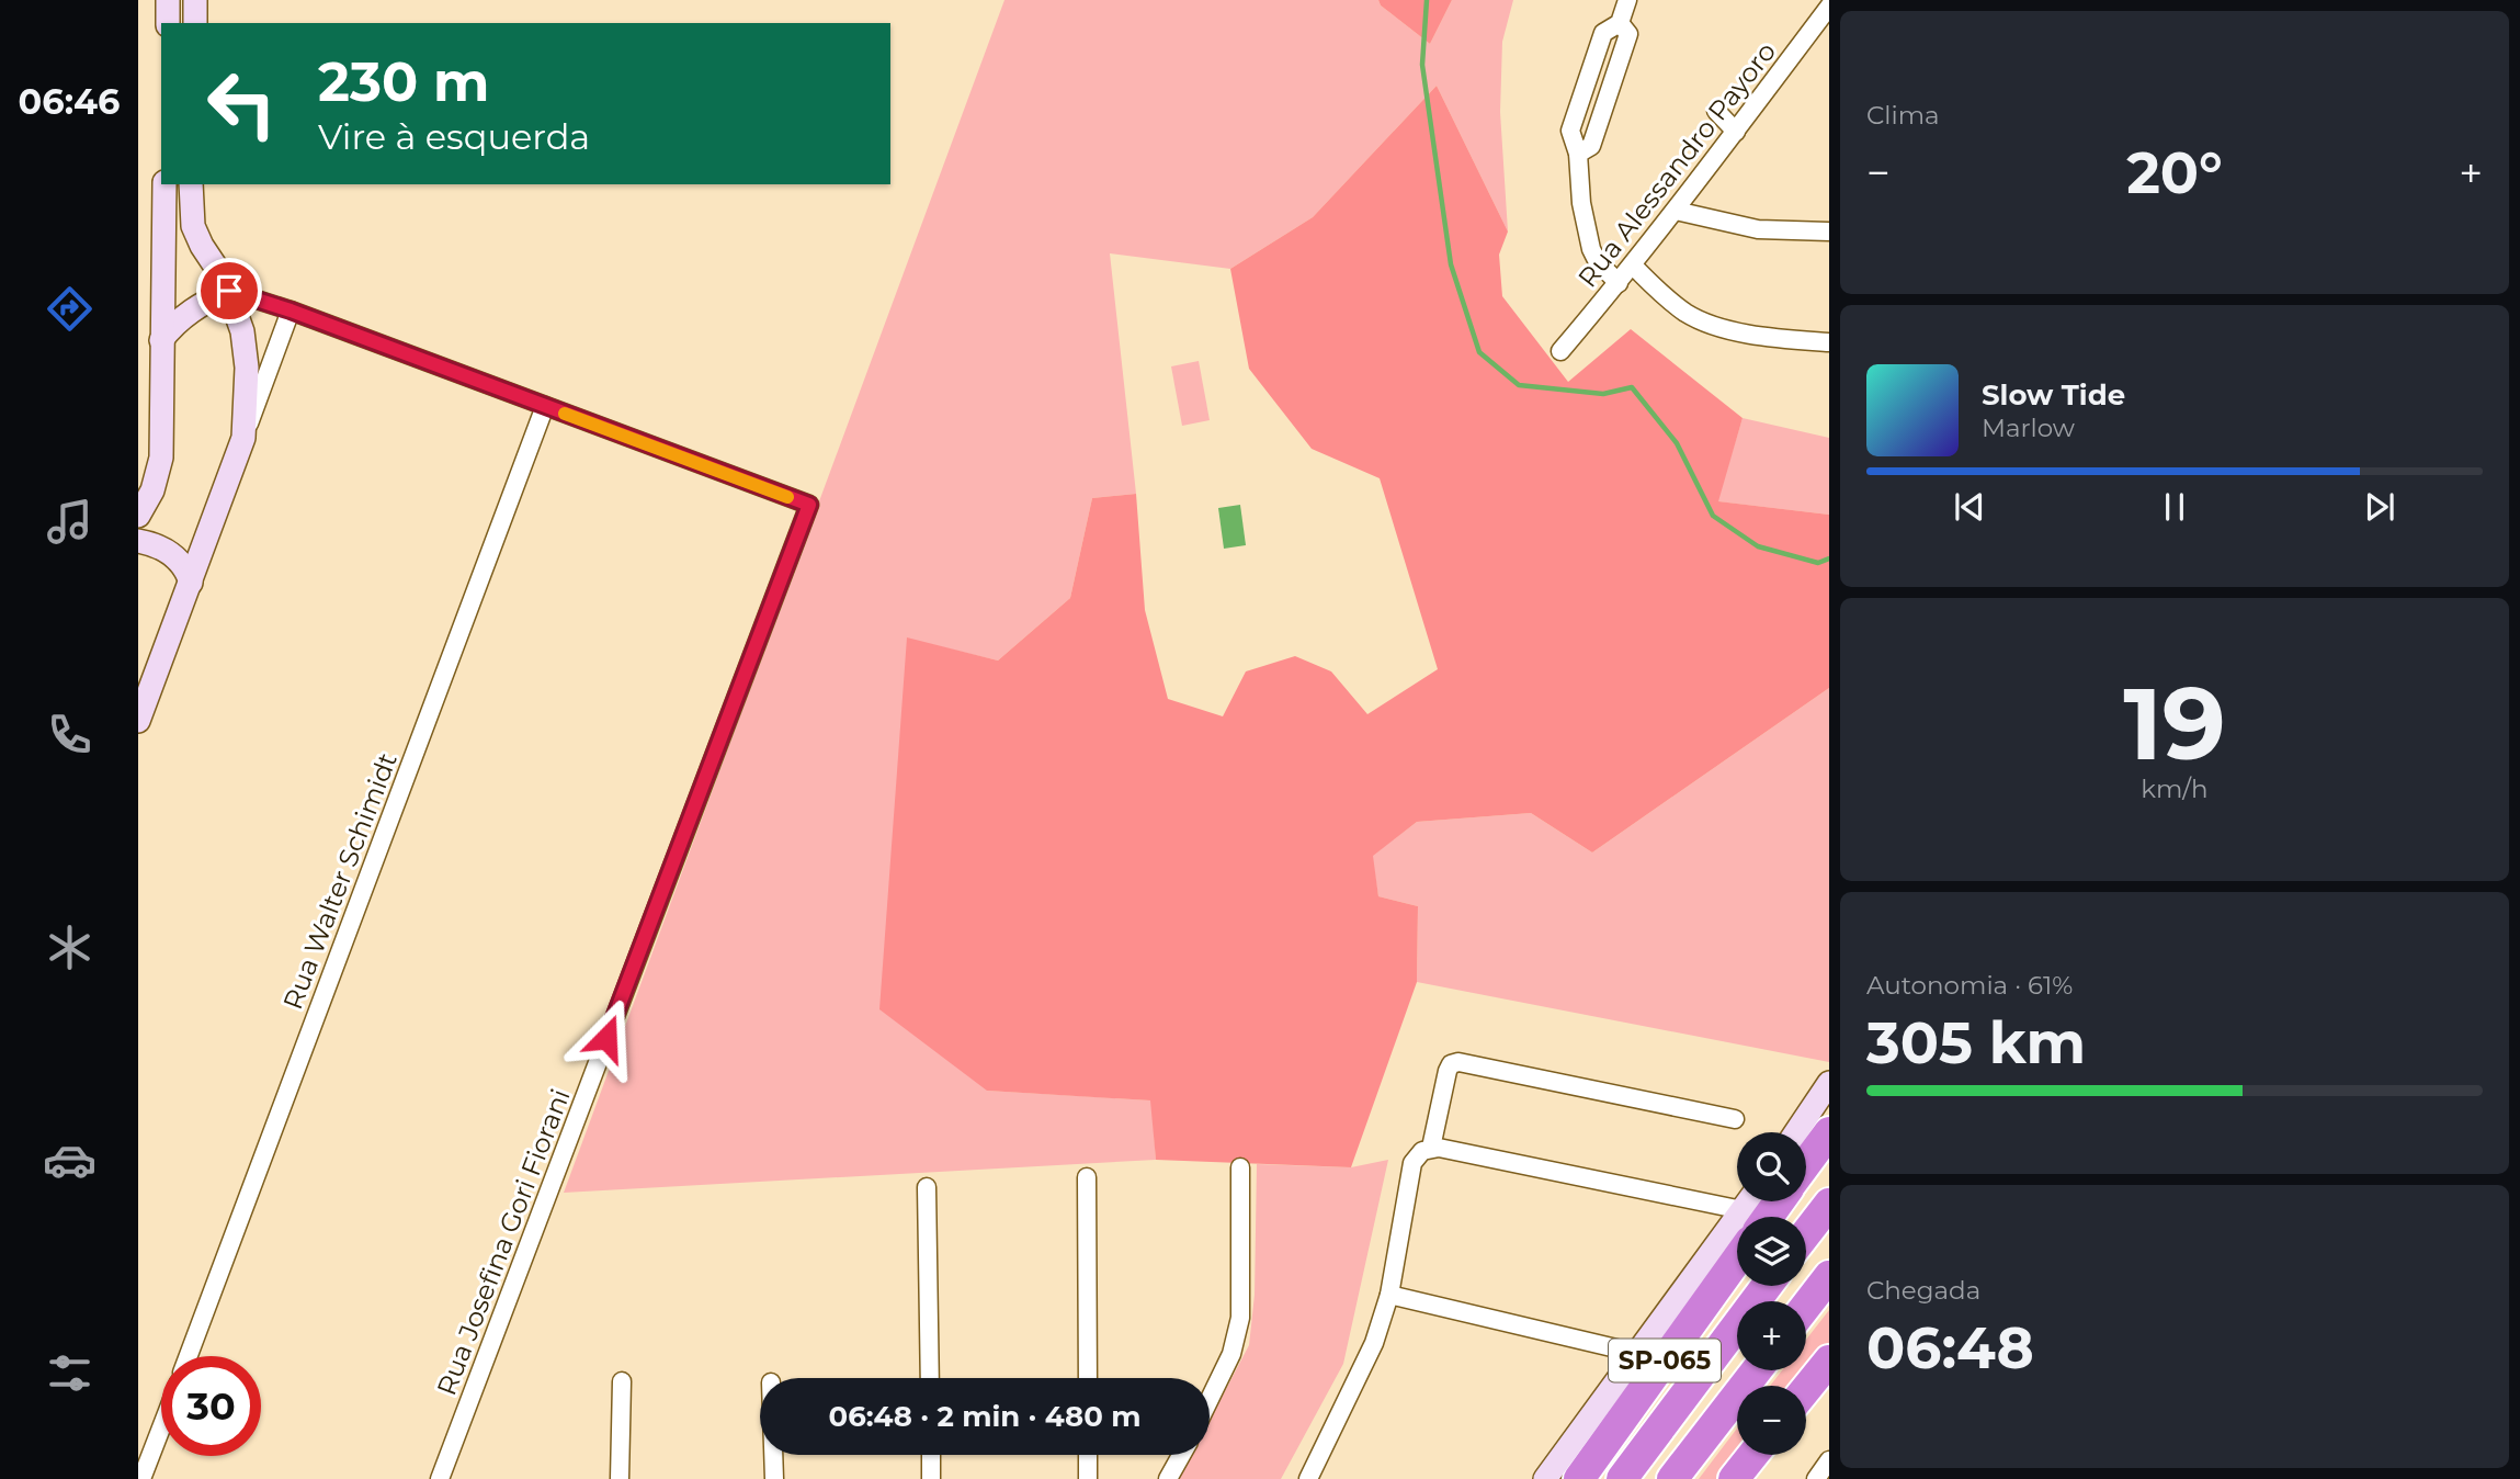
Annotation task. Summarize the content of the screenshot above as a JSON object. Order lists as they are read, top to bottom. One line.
{"streets":{"highway":["SP-065"],"street":["Rua Alessandro Payoro","Rua Walter Schimidt","Rua Josefina Gori Fiorani"]},"crossings":[["Rua Walter Schimidt","Rua Josefina Gori Fiorani"]],"page":{"tabs":"06:46","tile":["Clima",["19","km/h"],["Autonomia · 61%","305 km"],["Chegada","06:48"]],"turn":["230 m","Vire à esquerda"],"heat":["−","20°","+"],"song":["Slow Tide","Marlow"],"map_buttons":["+","−"],"limit":"30","trip":"06:48 · 2 min · 480 m"}}
